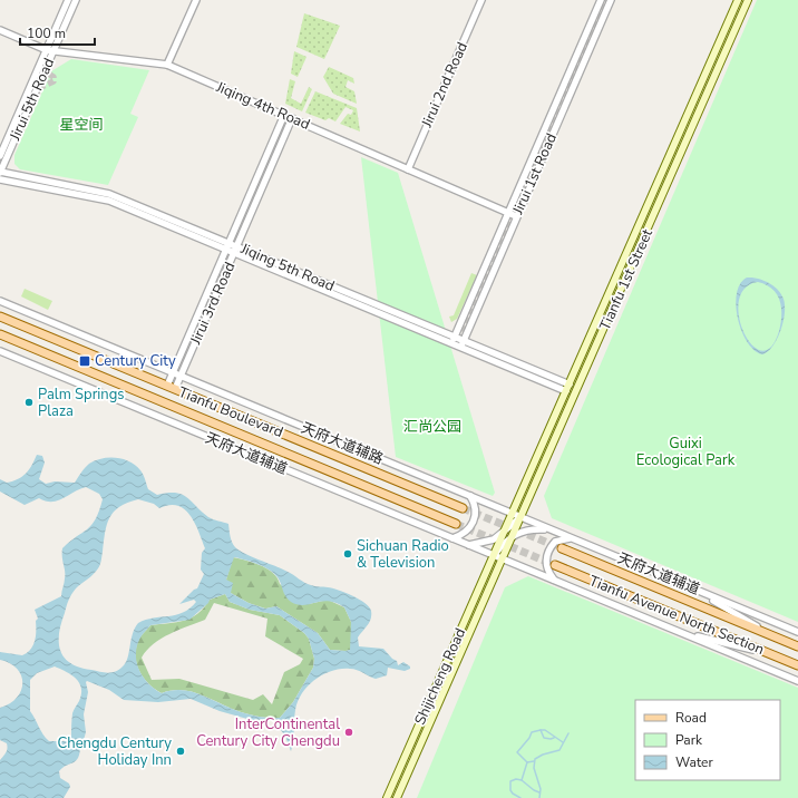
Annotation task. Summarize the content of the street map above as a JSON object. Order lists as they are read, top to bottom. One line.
{"streets":{"main road":["Tianfu 1st Street","Tianfu Boulevard","Tianfu Avenue North Section","Shijicheng Road"],"street":["Jirui 2nd Road","Jirui 5th Road","Jiqing 4th Road","Jirui 1st Road","Jiqing 5th Road","Jirui 3rd Road","天府大道辅路","天府大道辅道"]},"crossings":[["Jirui 2nd Road","Jiqing 4th Road"],["Jirui 5th Road","Jiqing 4th Road"],["Jirui 5th Road","Jiqing 5th Road"],["Jiqing 4th Road","Jirui 1st Road"],["Jiqing 4th Road","Jirui 3rd Road"],["Jirui 1st Road","Jiqing 5th Road"],["Jiqing 5th Road","Tianfu 1st Street"],["Jiqing 5th Road","Jirui 3rd Road"],["Tianfu 1st Street","天府大道辅路"],["Tianfu 1st Street","天府大道辅道"],["Tianfu 1st Street","Shijicheng Road"],["Jirui 3rd Road","Tianfu Boulevard"],["Jirui 3rd Road","天府大道辅路"],["天府大道辅路","天府大道辅道"],["天府大道辅道","Shijicheng Road"]],"parks":["星空间","汇尚公园","Guixi Ecological Park"],"places":{"transit":["Century City"],"other":["Palm Springs Plaza","Sichuan Radio & Television","InterContinental Century City Chengdu","Chengdu Century Holiday Inn"]},"legend":["Road","Park","Water"],"scale_bar":"100 m"}
